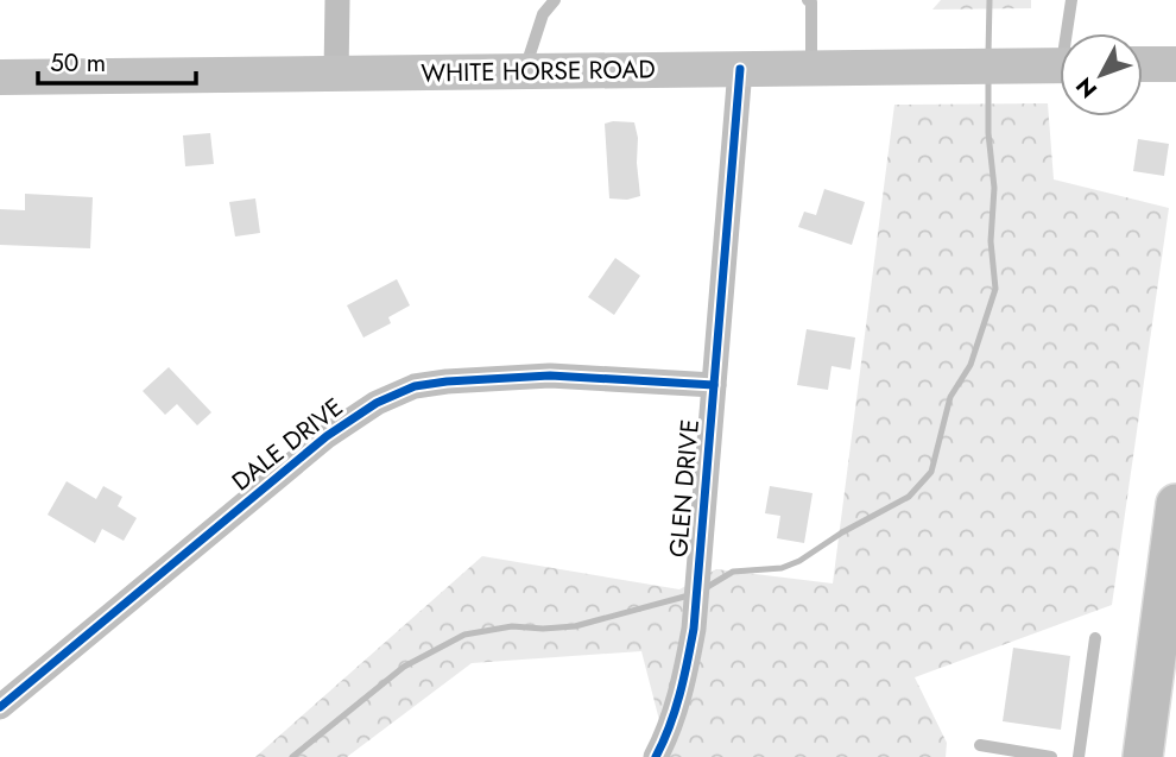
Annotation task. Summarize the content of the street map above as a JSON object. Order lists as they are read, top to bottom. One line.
{"streets":{"main road":["WHITE HORSE ROAD"],"street":["DALE DRIVE","GLEN DRIVE"]},"crossings":[["WHITE HORSE ROAD","GLEN DRIVE"],["DALE DRIVE","GLEN DRIVE"]],"scale_bar":"50 m","north":"bottom left"}
